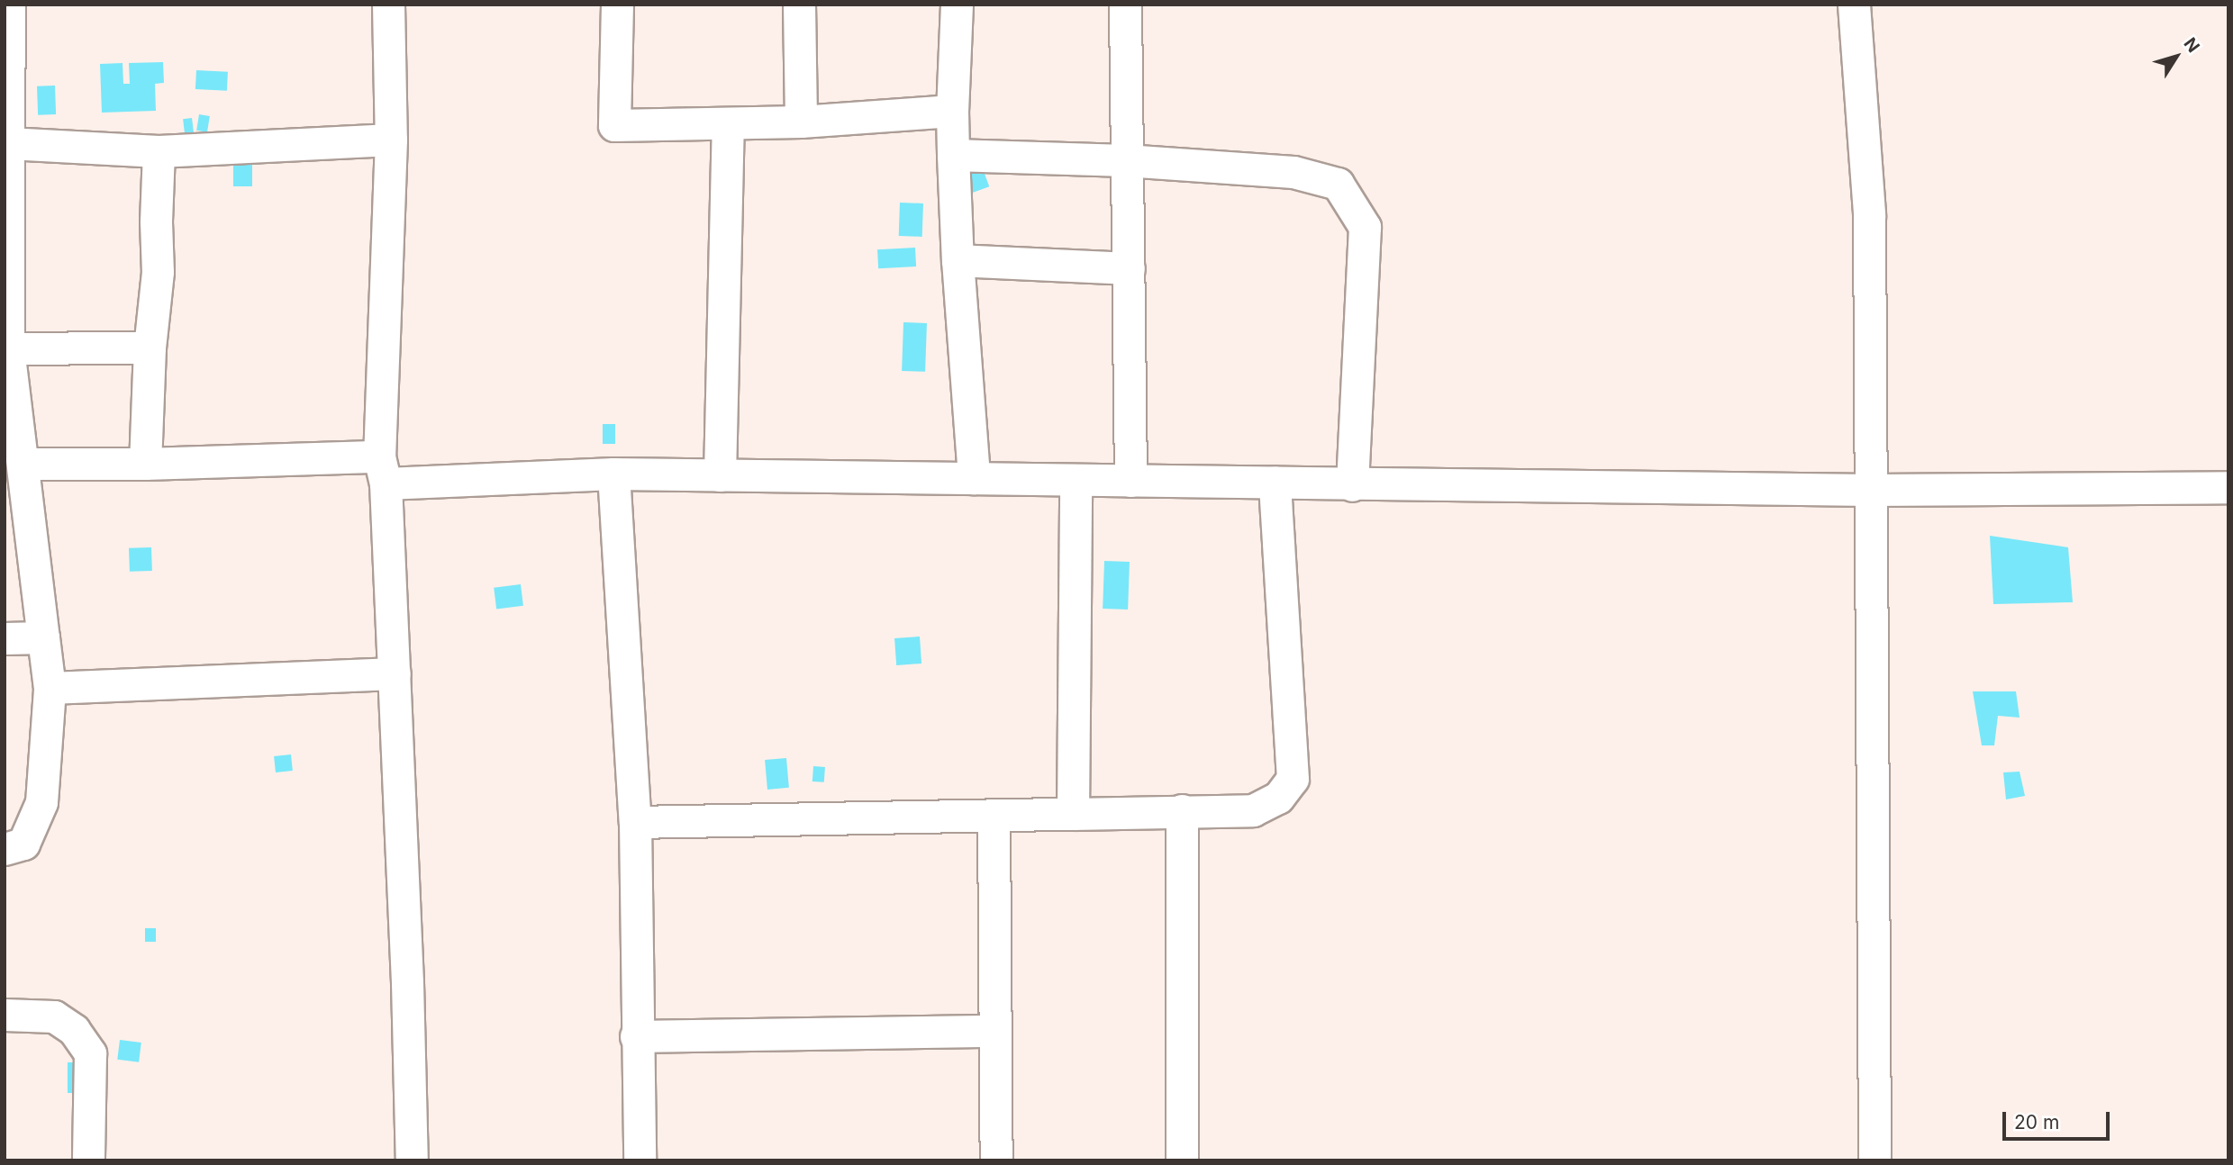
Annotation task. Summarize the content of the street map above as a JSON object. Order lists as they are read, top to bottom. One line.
{"scale_bar":"20 m","north":"top right"}
